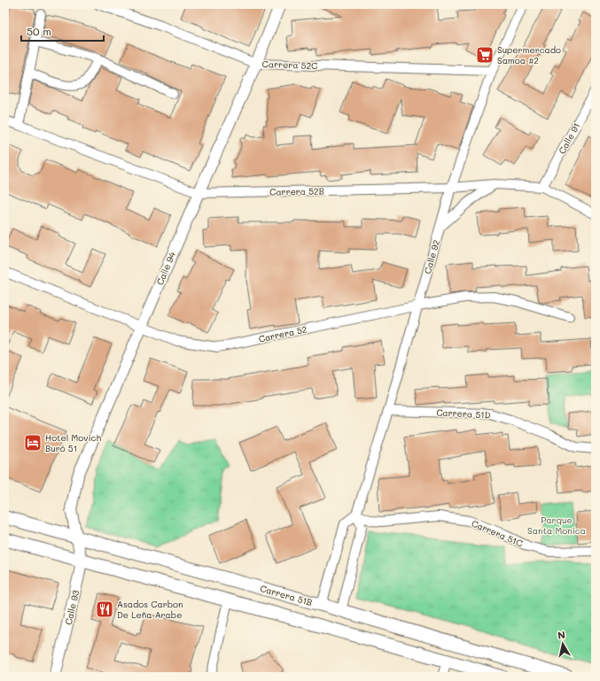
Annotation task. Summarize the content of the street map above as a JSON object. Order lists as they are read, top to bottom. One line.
{"streets":{"main road":["Carrera 51B"],"street":["Carrera 52C","Calle 91","Carrera 52B","Calle 92","Calle 94","Carrera 52","Carrera 51D","Carrera 51C","Calle 93"]},"crossings":[["Carrera 52C","Calle 92"],["Carrera 52C","Calle 94"],["Calle 91","Carrera 52B"],["Carrera 52B","Calle 92"],["Carrera 52B","Calle 94"],["Calle 92","Carrera 52"],["Calle 92","Carrera 51D"],["Calle 92","Carrera 51C"],["Calle 92","Carrera 51B"],["Calle 94","Carrera 52"],["Calle 94","Carrera 51B"],["Calle 94","Calle 93"],["Carrera 51B","Calle 93"]],"parks":["Parque Santa Monica"],"places":{"supermarket":["Supermercado Samoa #2"],"hotel":["Hotel Movich Buró 51"],"restaurant":["Asados Carbon De Leña Arabe"]},"scale_bar":"50 m","north":"top"}
